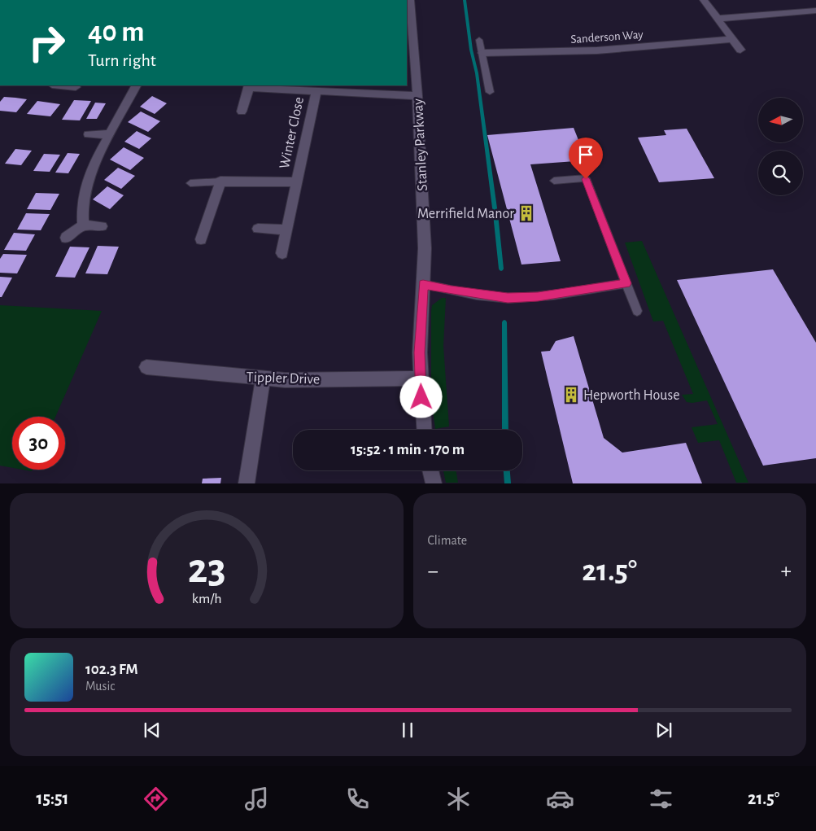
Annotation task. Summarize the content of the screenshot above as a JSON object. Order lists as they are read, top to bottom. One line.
{"streets":{"street":["Sanderson Way","Winter Close","Stanley Parkway","Tippler Drive"]},"crossings":[["Stanley Parkway","Tippler Drive"]],"places":{"building":["Merrifield Manor","Hepworth House"]},"north":"left","page":{"turn":["40 m","Turn right"],"limit":"30","trip":"15:52 · 1 min · 170 m","tile":"Climate","heat":["−","21.5°","+"],"song":["102.3 FM","Music"],"tabs":["15:51","21.5°"],"gauge":["23","km/h"]}}
